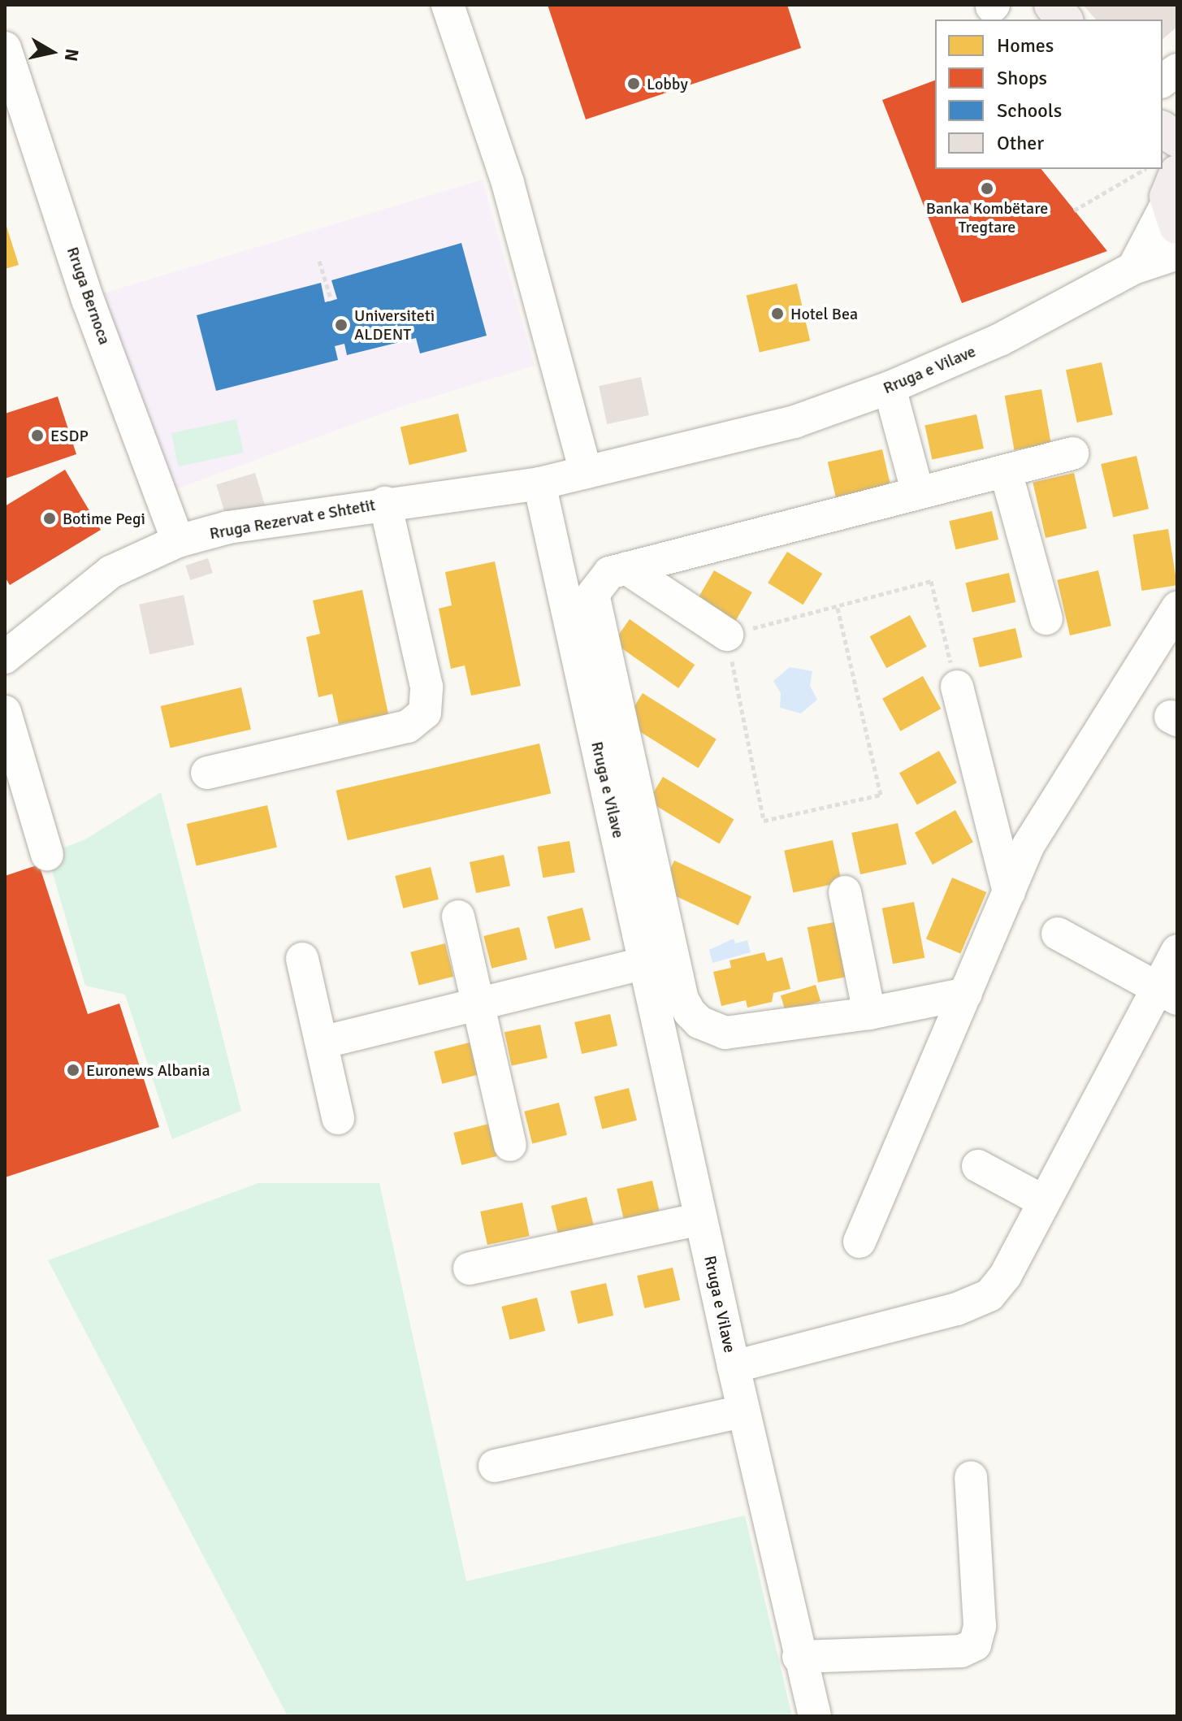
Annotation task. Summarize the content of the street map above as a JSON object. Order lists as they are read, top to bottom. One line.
{"streets":{"street":["Rruga Bernoca","Rruga e Vilave","Rruga Rezervat e Shtetit"]},"crossings":[["Rruga Bernoca","Rruga Rezervat e Shtetit"],["Rruga e Vilave","Rruga Rezervat e Shtetit"]],"places":["Lobby","Banka Kombëtare Tregtare","Hotel Bea","Universiteti ALDENT","ESDP","Botime Pegi","Euronews Albania"],"legend":["Homes","Shops","Schools","Other"],"north":"right"}
